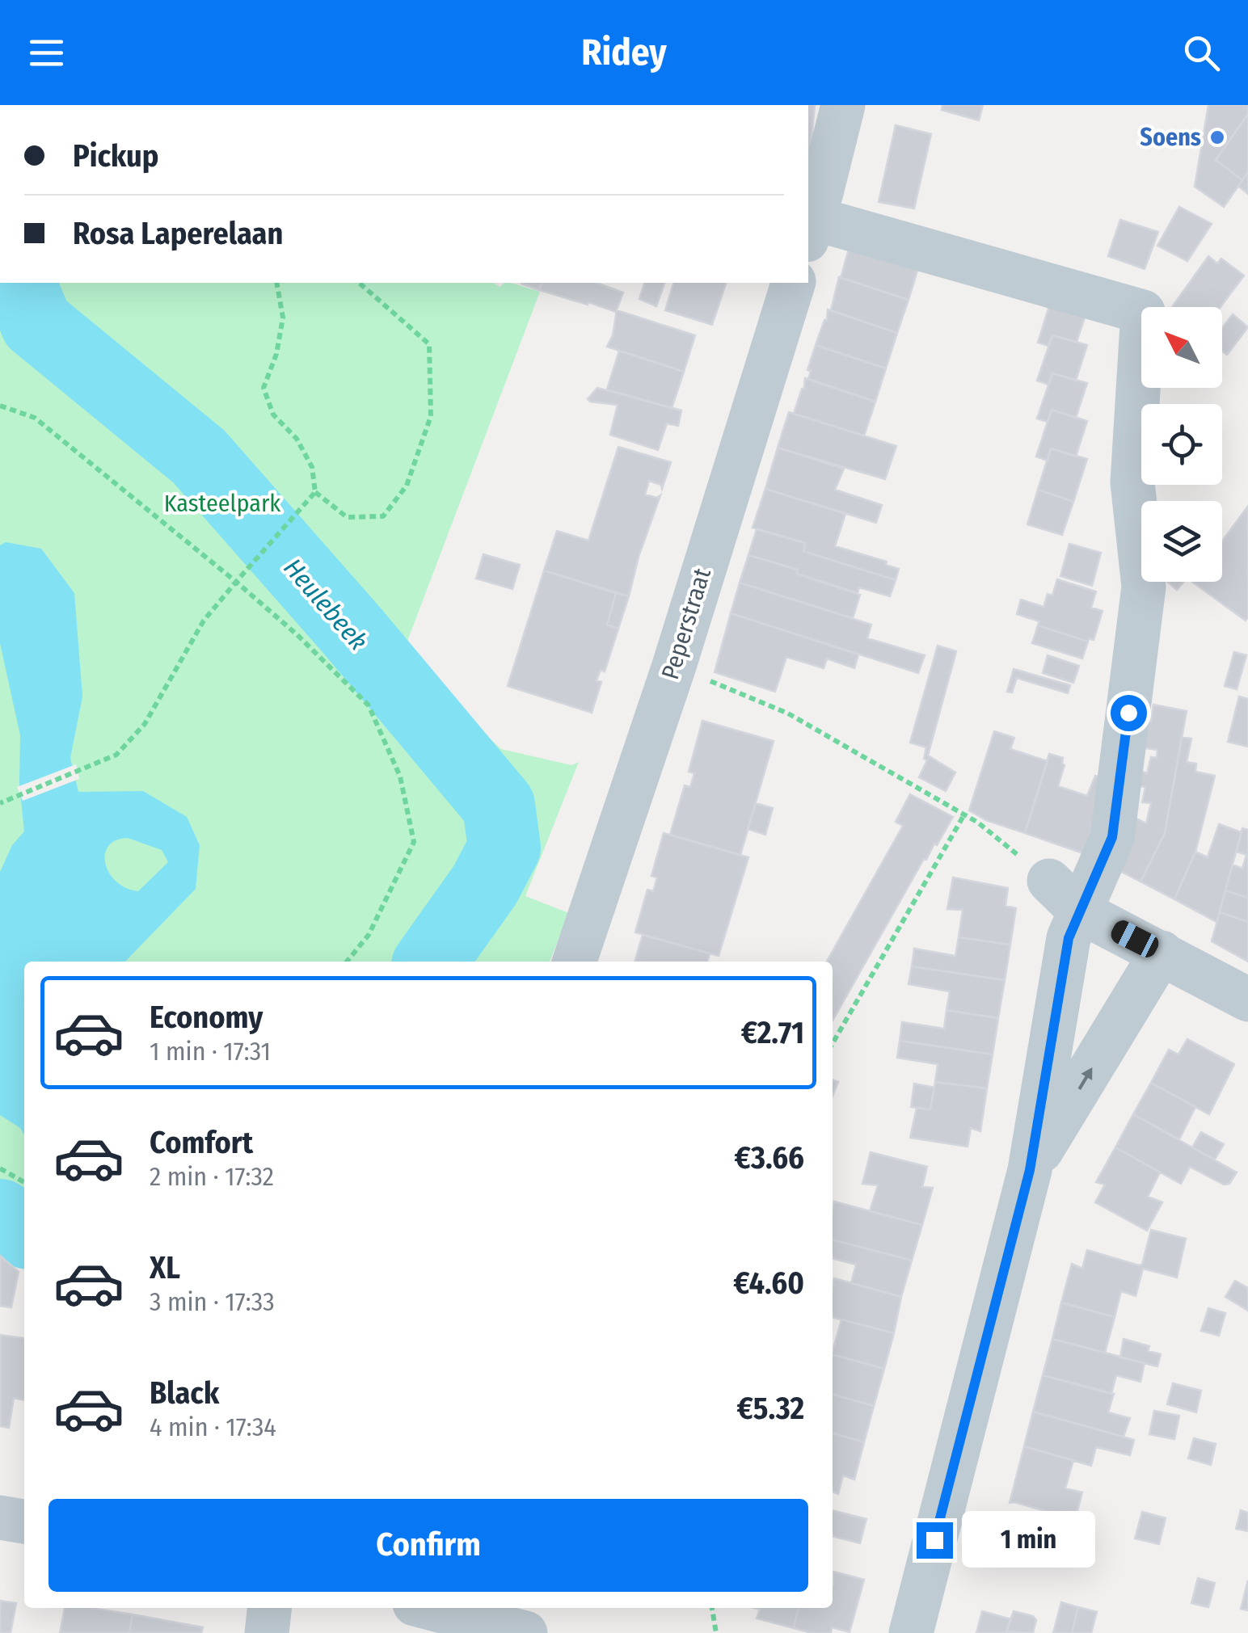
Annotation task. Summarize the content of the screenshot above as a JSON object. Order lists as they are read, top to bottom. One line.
{"streets":{"street":["Peperstraat"]},"water":["Heulebeek"],"parks":["Kasteelpark"],"places":["Soens"],"north":"top left","page":{"header":"Ridey","banner":["Pickup","Rosa Laperelaan"],"list":[{"name":"Economy","note":"1 min · 17:31","value":"€2.71"},{"name":"Comfort","note":"2 min · 17:32","value":"€3.66"},{"name":"XL","note":"3 min · 17:33","value":"€4.60"},{"name":"Black","note":"4 min · 17:34","value":"€5.32"}],"buttons":"Confirm","bubble":"1 min"}}
